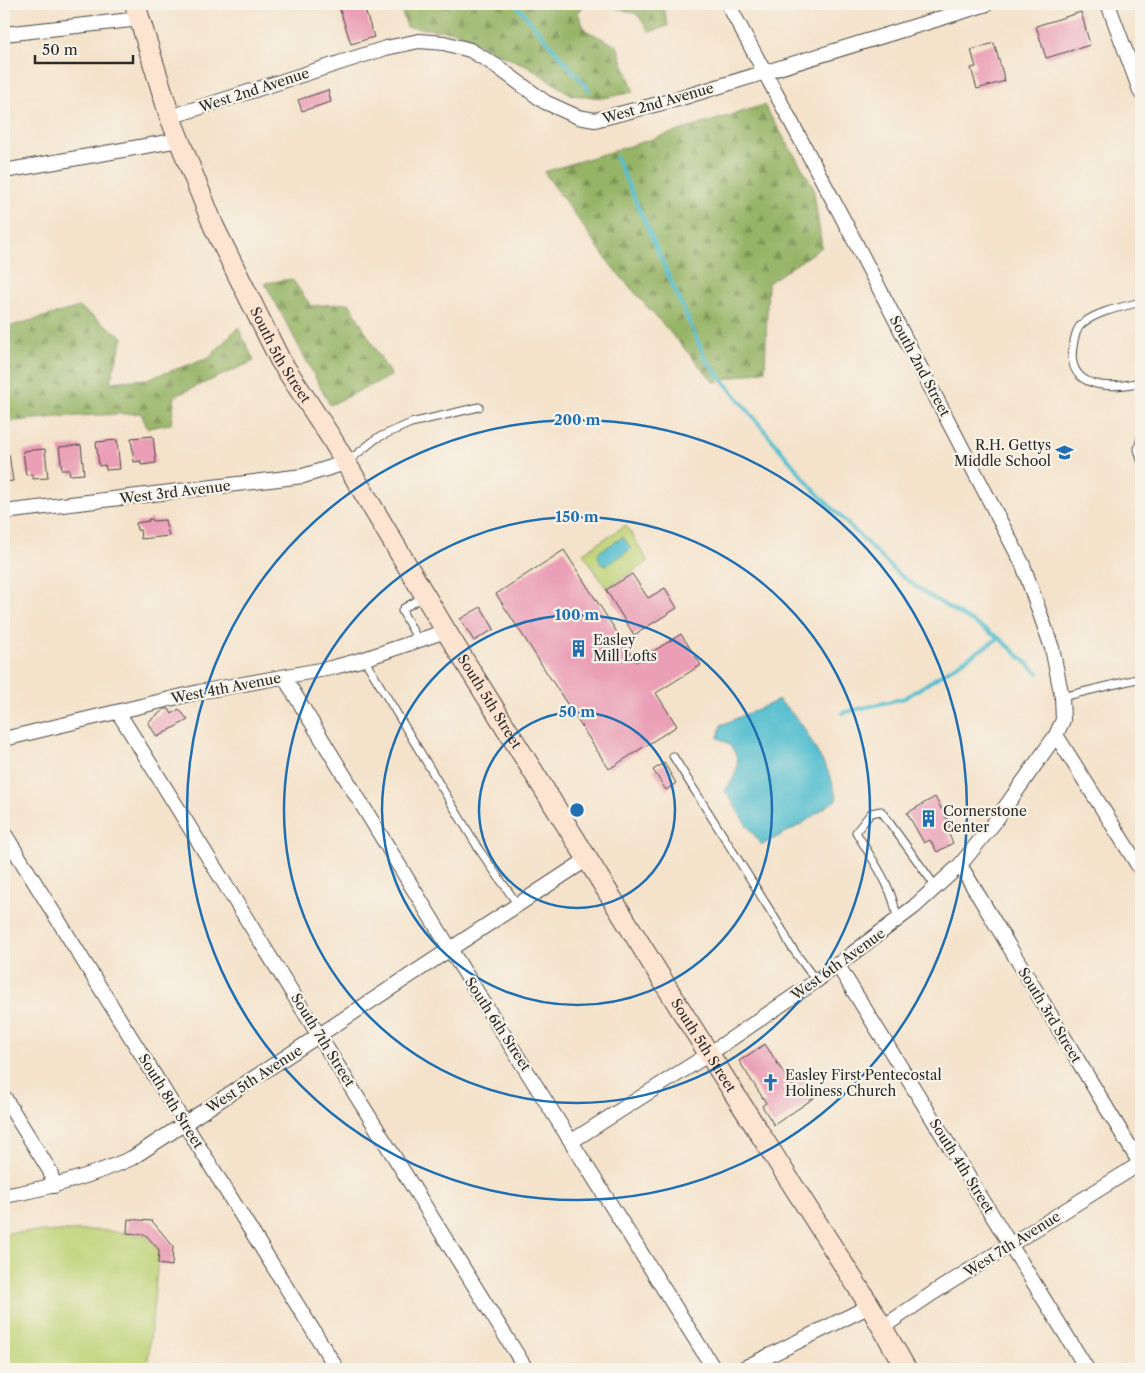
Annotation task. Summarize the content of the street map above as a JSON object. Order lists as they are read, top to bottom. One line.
{"streets":{"street":["West 2nd Avenue","South 5th Street","South 2nd Street","West 3rd Avenue","West 4th Avenue","West 6th Avenue","South 3rd Street","South 6th Street","South 7th Street","West 5th Avenue","South 8th Street","South 4th Street","West 7th Avenue"]},"crossings":[["West 2nd Avenue","South 5th Street"],["West 2nd Avenue","South 2nd Street"],["South 5th Street","West 3rd Avenue"],["South 5th Street","West 4th Avenue"],["South 5th Street","West 6th Avenue"],["South 5th Street","West 5th Avenue"],["South 5th Street","West 7th Avenue"],["South 2nd Street","West 6th Avenue"],["West 4th Avenue","South 6th Street"],["West 4th Avenue","South 7th Street"],["West 6th Avenue","South 3rd Street"],["West 6th Avenue","South 6th Street"],["West 6th Avenue","South 4th Street"],["South 3rd Street","West 7th Avenue"],["South 6th Street","West 5th Avenue"],["South 7th Street","West 5th Avenue"],["West 5th Avenue","South 8th Street"],["South 4th Street","West 7th Avenue"]],"places":{"school or university":["R.H. Gettys Middle School"],"building":["Easley Mill Lofts","Cornerstone Center"],"church":["Easley First Pentecostal Holiness Church"]},"scale_bar":"50 m","rings":["200 m","150 m","100 m","50 m"]}
